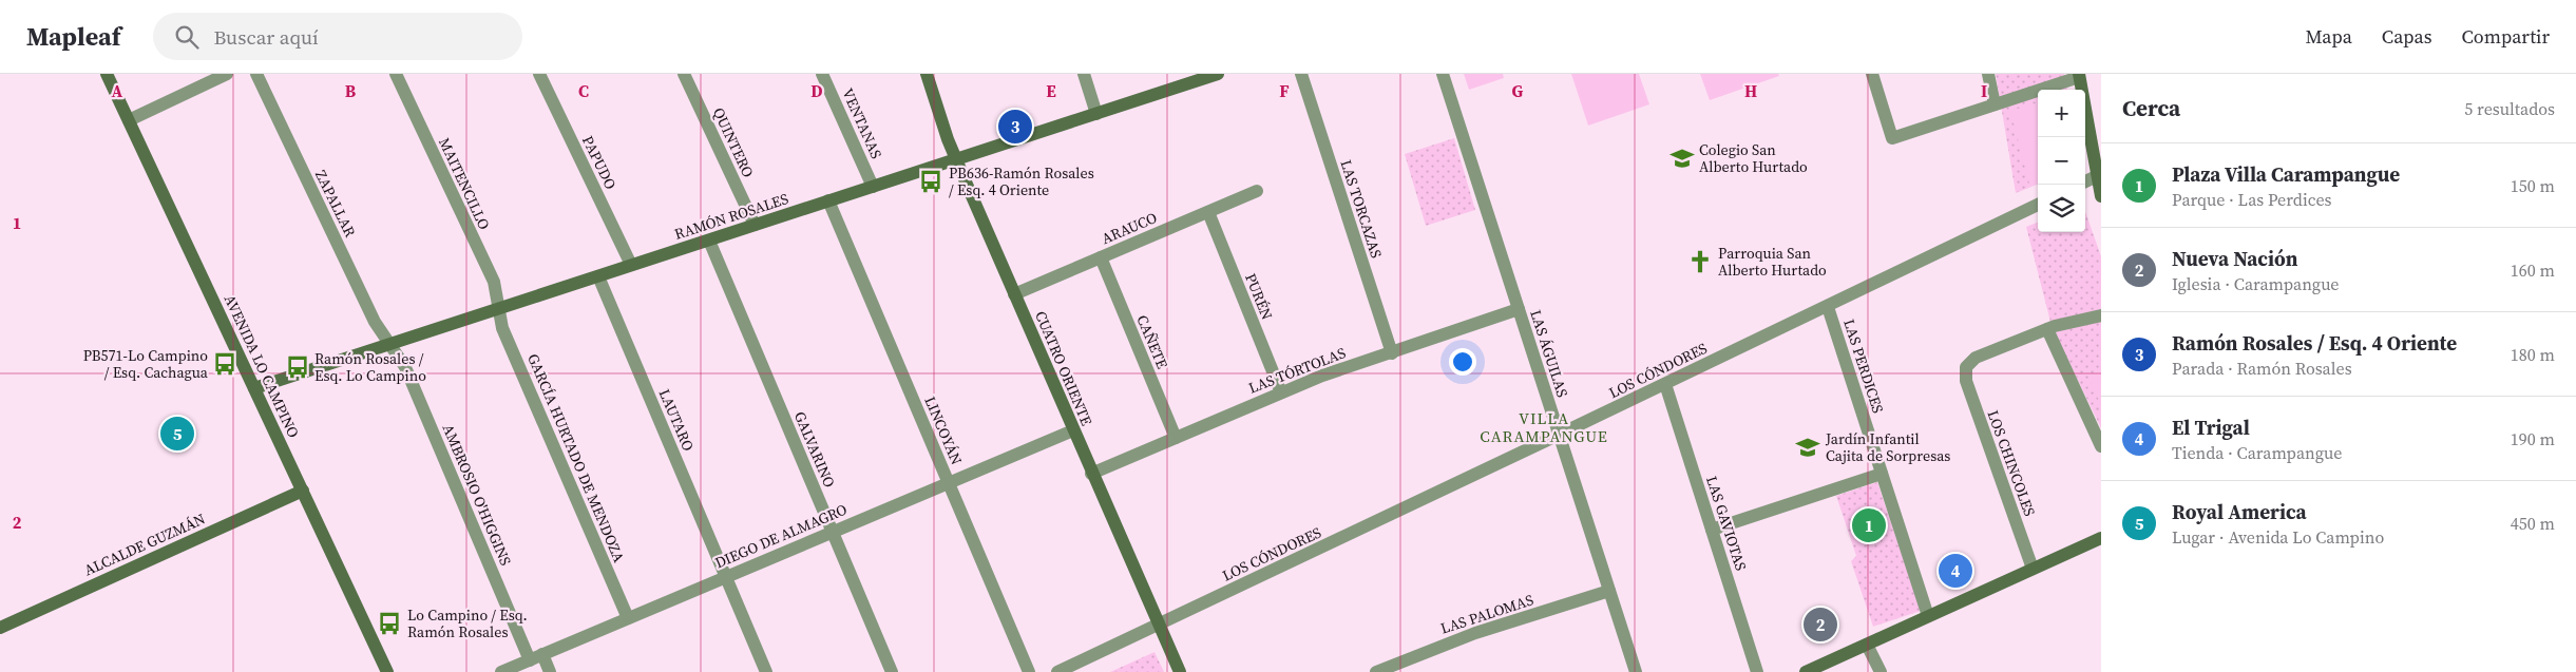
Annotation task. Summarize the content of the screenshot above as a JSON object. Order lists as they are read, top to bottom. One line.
{"streets":{"street":["VENTANAS","QUINTERO","PAPUDO","MAITENCILLO","ZAPALLAR","LAS TORCAZAS","RAMÓN ROSALES","ARAUCO","PURÉN","CAÑETE","LAS ÁGUILAS","AVENIDA LO CAMPINO","LAS PERDICES","CUATRO ORIENTE","LAS TÓRTOLAS","LOS CÓNDORES","LAUTARO","LINCOYÁN","GALVARINO","GARCÍA HURTADO DE MENDOZA","LOS CHINCOLES","AMBROSIO O'HIGGINS","LAS GAVIOTAS","DIEGO DE ALMAGRO","ALCALDE GUZMÁN","LAS PALOMAS"]},"crossings":[["VENTANAS","RAMÓN ROSALES"],["QUINTERO","RAMÓN ROSALES"],["PAPUDO","RAMÓN ROSALES"],["MAITENCILLO","RAMÓN ROSALES"],["MAITENCILLO","GARCÍA HURTADO DE MENDOZA"],["ZAPALLAR","RAMÓN ROSALES"],["ZAPALLAR","AMBROSIO O'HIGGINS"],["LAS TORCAZAS","LAS TÓRTOLAS"],["RAMÓN ROSALES","AVENIDA LO CAMPINO"],["RAMÓN ROSALES","CUATRO ORIENTE"],["RAMÓN ROSALES","LAUTARO"],["RAMÓN ROSALES","LINCOYÁN"],["RAMÓN ROSALES","GALVARINO"],["RAMÓN ROSALES","GARCÍA HURTADO DE MENDOZA"],["RAMÓN ROSALES","AMBROSIO O'HIGGINS"],["ARAUCO","PURÉN"],["ARAUCO","CAÑETE"],["ARAUCO","CUATRO ORIENTE"],["PURÉN","LAS TÓRTOLAS"],["CAÑETE","LAS TÓRTOLAS"],["LAS ÁGUILAS","LAS TÓRTOLAS"],["LAS ÁGUILAS","LOS CÓNDORES"],["LAS ÁGUILAS","LAS PALOMAS"],["AVENIDA LO CAMPINO","ALCALDE GUZMÁN"],["LAS PERDICES","LOS CÓNDORES"],["CUATRO ORIENTE","LAS TÓRTOLAS"],["CUATRO ORIENTE","LOS CÓNDORES"],["CUATRO ORIENTE","DIEGO DE ALMAGRO"],["LOS CÓNDORES","LAS GAVIOTAS"],["LAUTARO","DIEGO DE ALMAGRO"],["LINCOYÁN","DIEGO DE ALMAGRO"],["GALVARINO","DIEGO DE ALMAGRO"],["GARCÍA HURTADO DE MENDOZA","DIEGO DE ALMAGRO"],["AMBROSIO O'HIGGINS","DIEGO DE ALMAGRO"]],"districts":["VILLA CARAMPANGUE"],"places":{"school or university":["Colegio San Alberto Hurtado","Jardín Infantil Cajita de Sorpresas"],"bus stop":["PB636-Ramón Rosales / Esq. 4 Oriente","PB571-Lo Campino / Esq. Cachagua","Ramón Rosales / Esq. Lo Campino","Lo Campino / Esq. Ramón Rosales"],"church":["Parroquia San Alberto Hurtado"]},"page":{"header":"Mapleaf","search":"Buscar aquí","nav":["Mapa","Capas","Compartir"],"heading":["Cerca","5 resultados"],"map_buttons":["+","−"],"pins":["3","5","1","4","2"],"list":[{"mark":"1","name":"Plaza Villa Carampangue","note":"Parque · Las Perdices","value":"150 m"},{"mark":"2","name":"Nueva Nación","note":"Iglesia · Carampangue","value":"160 m"},{"mark":"3","name":"Ramón Rosales / Esq. 4 Oriente","note":"Parada · Ramón Rosales","value":"180 m"},{"mark":"4","name":"El Trigal","note":"Tienda · Carampangue","value":"190 m"},{"mark":"5","name":"Royal America","note":"Lugar · Avenida Lo Campino","value":"450 m"}]},"grid":{"columns":["A","B","C","D","E","F","G","H","I"],"rows":["1","2"]}}
